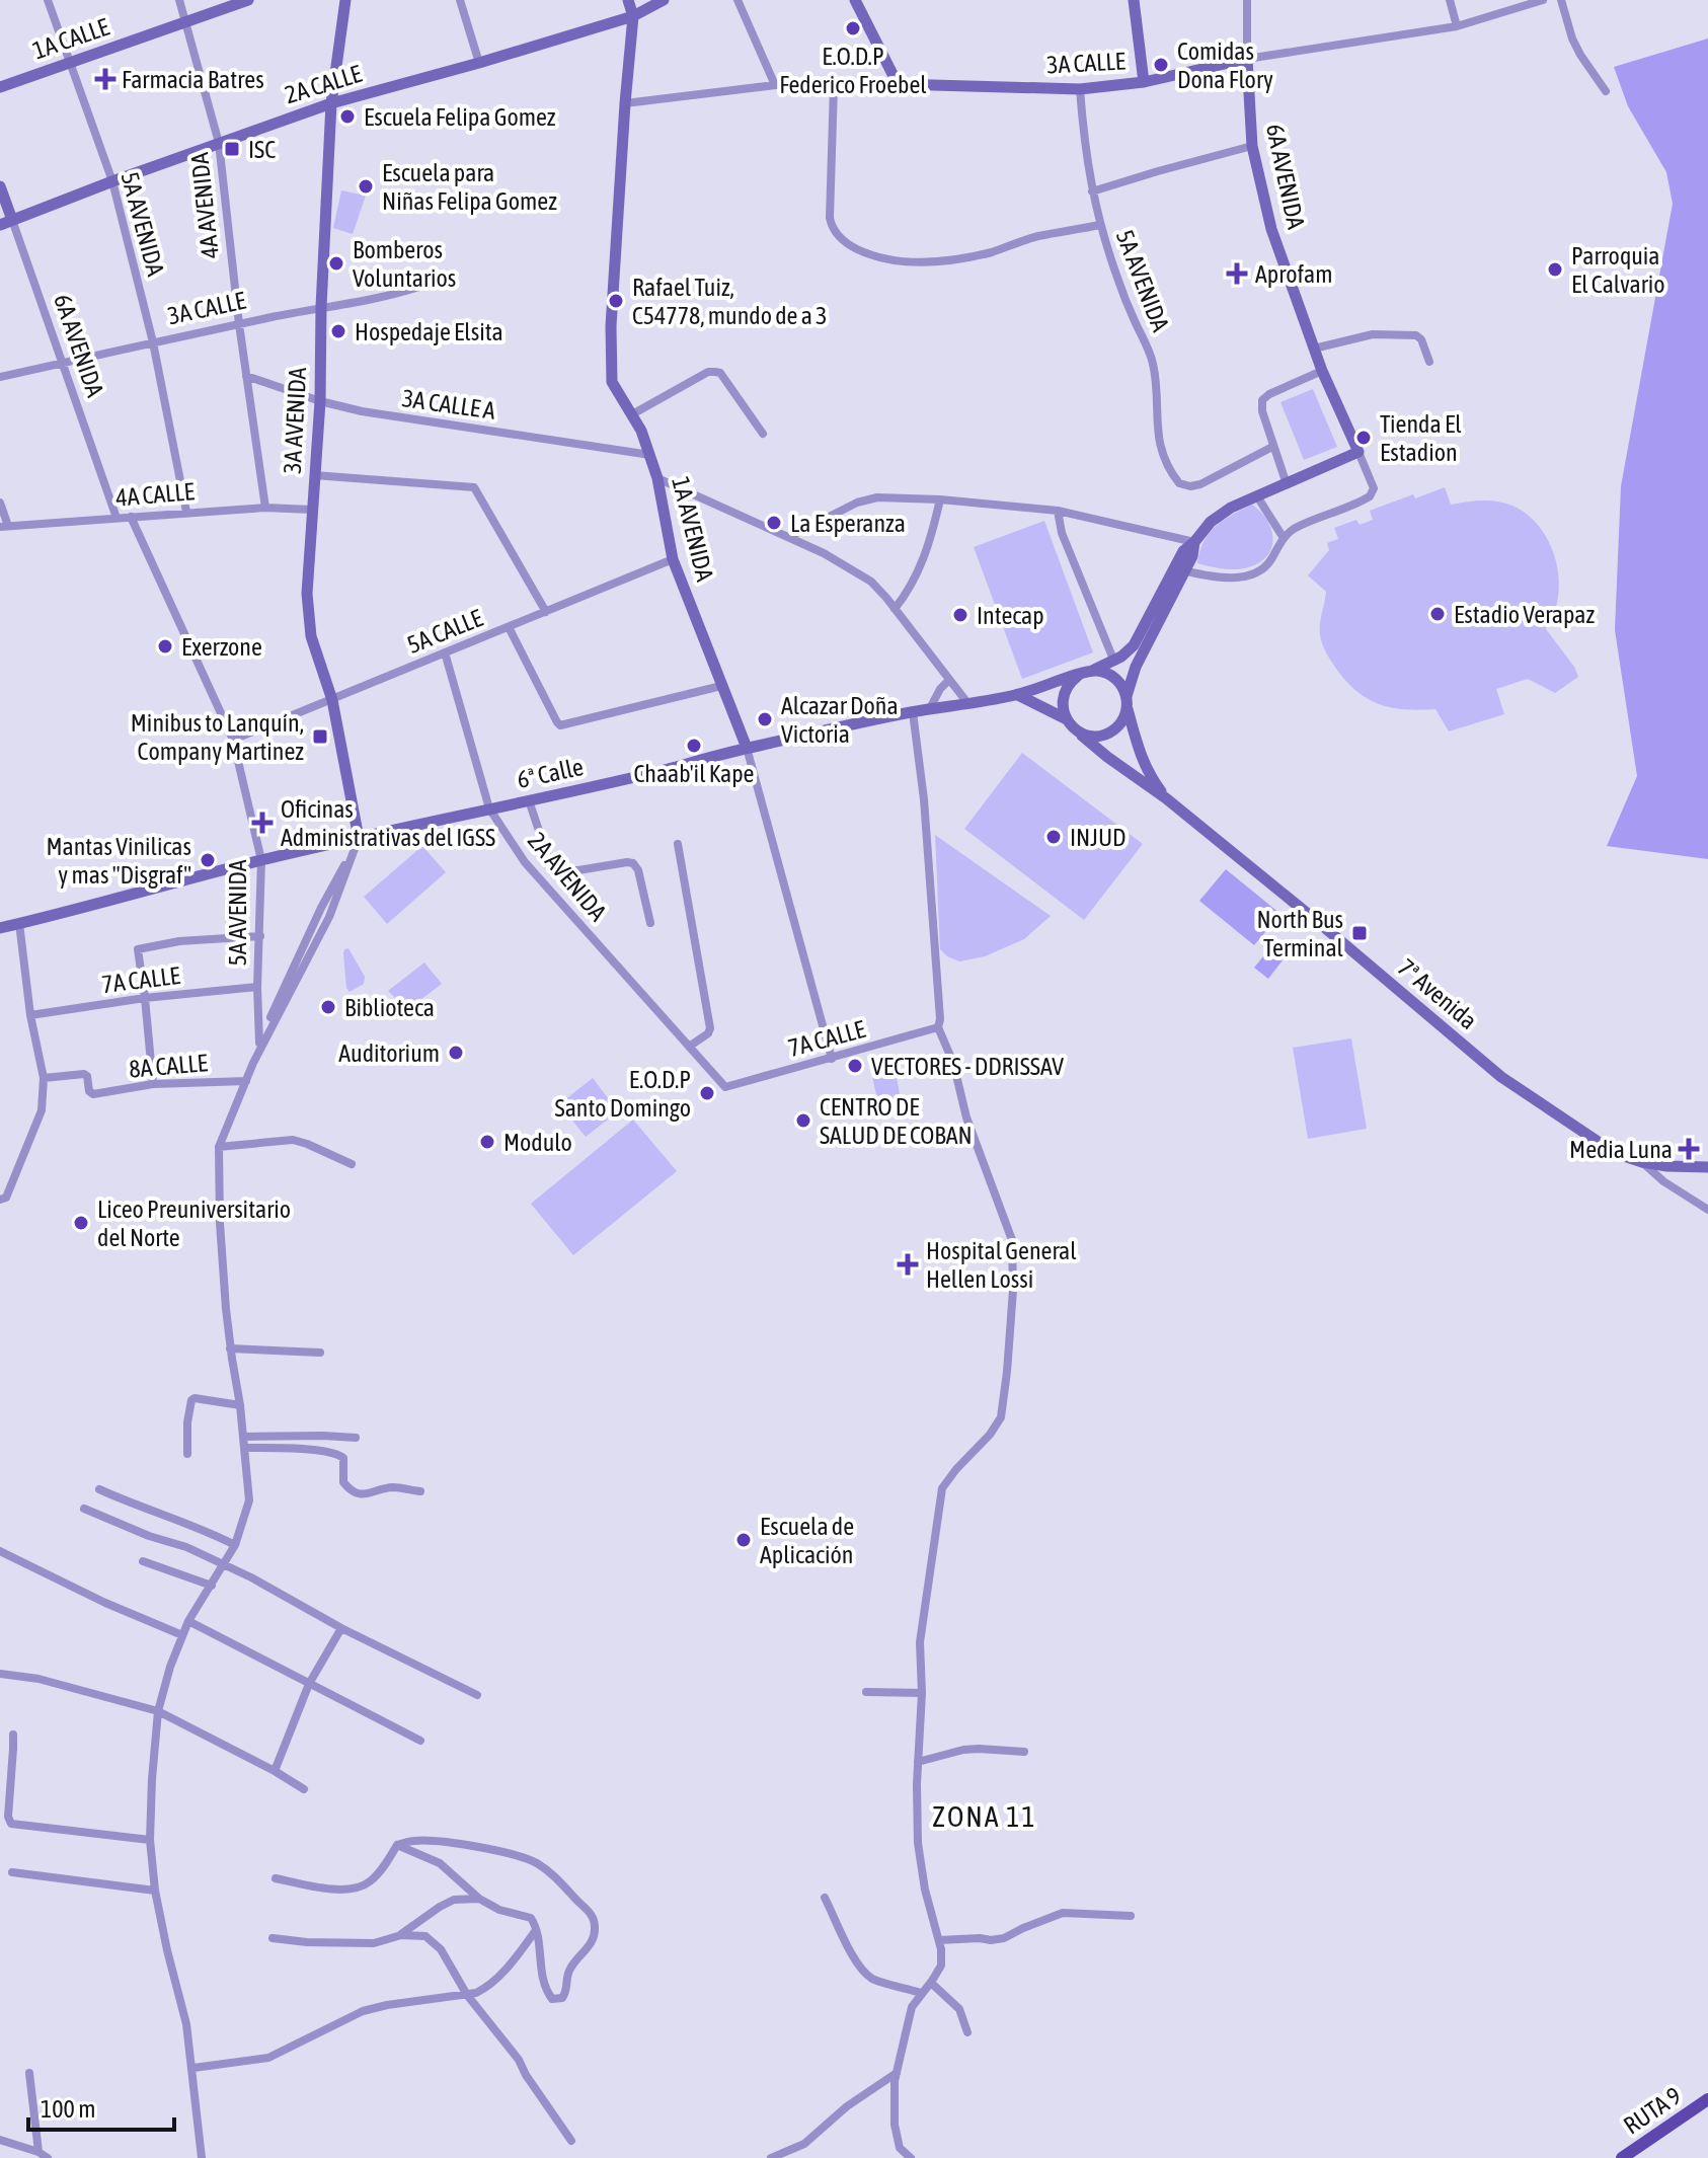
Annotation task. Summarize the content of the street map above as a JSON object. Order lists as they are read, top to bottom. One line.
{"streets":{"main road":["1A CALLE","3A CALLE","2A CALLE","6A AVENIDA","3A AVENIDA","1A AVENIDA","6ª Calle","7ª Avenida","RUTA 9"],"street":["4A AVENIDA","5A AVENIDA","3A CALLE A","4A CALLE","5A CALLE","2A AVENIDA","7A CALLE","8A CALLE"]},"crossings":[["1A CALLE","4A AVENIDA"],["1A CALLE","5A AVENIDA"],["3A CALLE","6A AVENIDA"],["3A CALLE","4A AVENIDA"],["3A CALLE","5A AVENIDA"],["3A CALLE","3A AVENIDA"],["3A CALLE","1A AVENIDA"],["2A CALLE","6A AVENIDA"],["2A CALLE","4A AVENIDA"],["2A CALLE","5A AVENIDA"],["2A CALLE","3A AVENIDA"],["2A CALLE","1A AVENIDA"],["6A AVENIDA","4A CALLE"],["4A AVENIDA","3A CALLE A"],["4A AVENIDA","4A CALLE"],["5A AVENIDA","4A CALLE"],["5A AVENIDA","5A CALLE"],["5A AVENIDA","6ª Calle"],["5A AVENIDA","7A CALLE"],["3A CALLE A","3A AVENIDA"],["3A CALLE A","1A AVENIDA"],["3A AVENIDA","4A CALLE"],["3A AVENIDA","5A CALLE"],["3A AVENIDA","6ª Calle"],["1A AVENIDA","5A CALLE"],["1A AVENIDA","6ª Calle"],["1A AVENIDA","7A CALLE"],["5A CALLE","2A AVENIDA"],["6ª Calle","2A AVENIDA"],["6ª Calle","7ª Avenida"],["2A AVENIDA","7A CALLE"]],"districts":["ZONA 11"],"places":{"other":["E.O.D.P Federico Froebel","Comidas Dona Flory","Escuela Felipa Gomez","Escuela para Niñas Felipa Gomez","Bomberos Voluntarios","Parroquia El Calvario","Rafael Tuiz, C54778, mundo de a 3","Hospedaje Elsita","Tienda El Estadion","La Esperanza","Estadio Verapaz","Intecap","Exerzone","Alcazar Doña Victoria","Chaab'il Kape","INJUD","Mantas Vinilicas y mas \"Disgraf\"","Biblioteca","Auditorium","VECTORES - DDRISSAV","E.O.D.P Santo Domingo","CENTRO DE SALUD DE COBAN","Modulo","Liceo Preuniversitario del Norte","Escuela de Aplicación"],"health":["Farmacia Batres","Aprofam","Oficinas Administrativas del IGSS","Media Luna","Hospital General Hellen Lossi"],"transit":["ISC","Minibus to Lanquín, Company Martinez","North Bus Terminal"]},"scale_bar":"100 m"}
